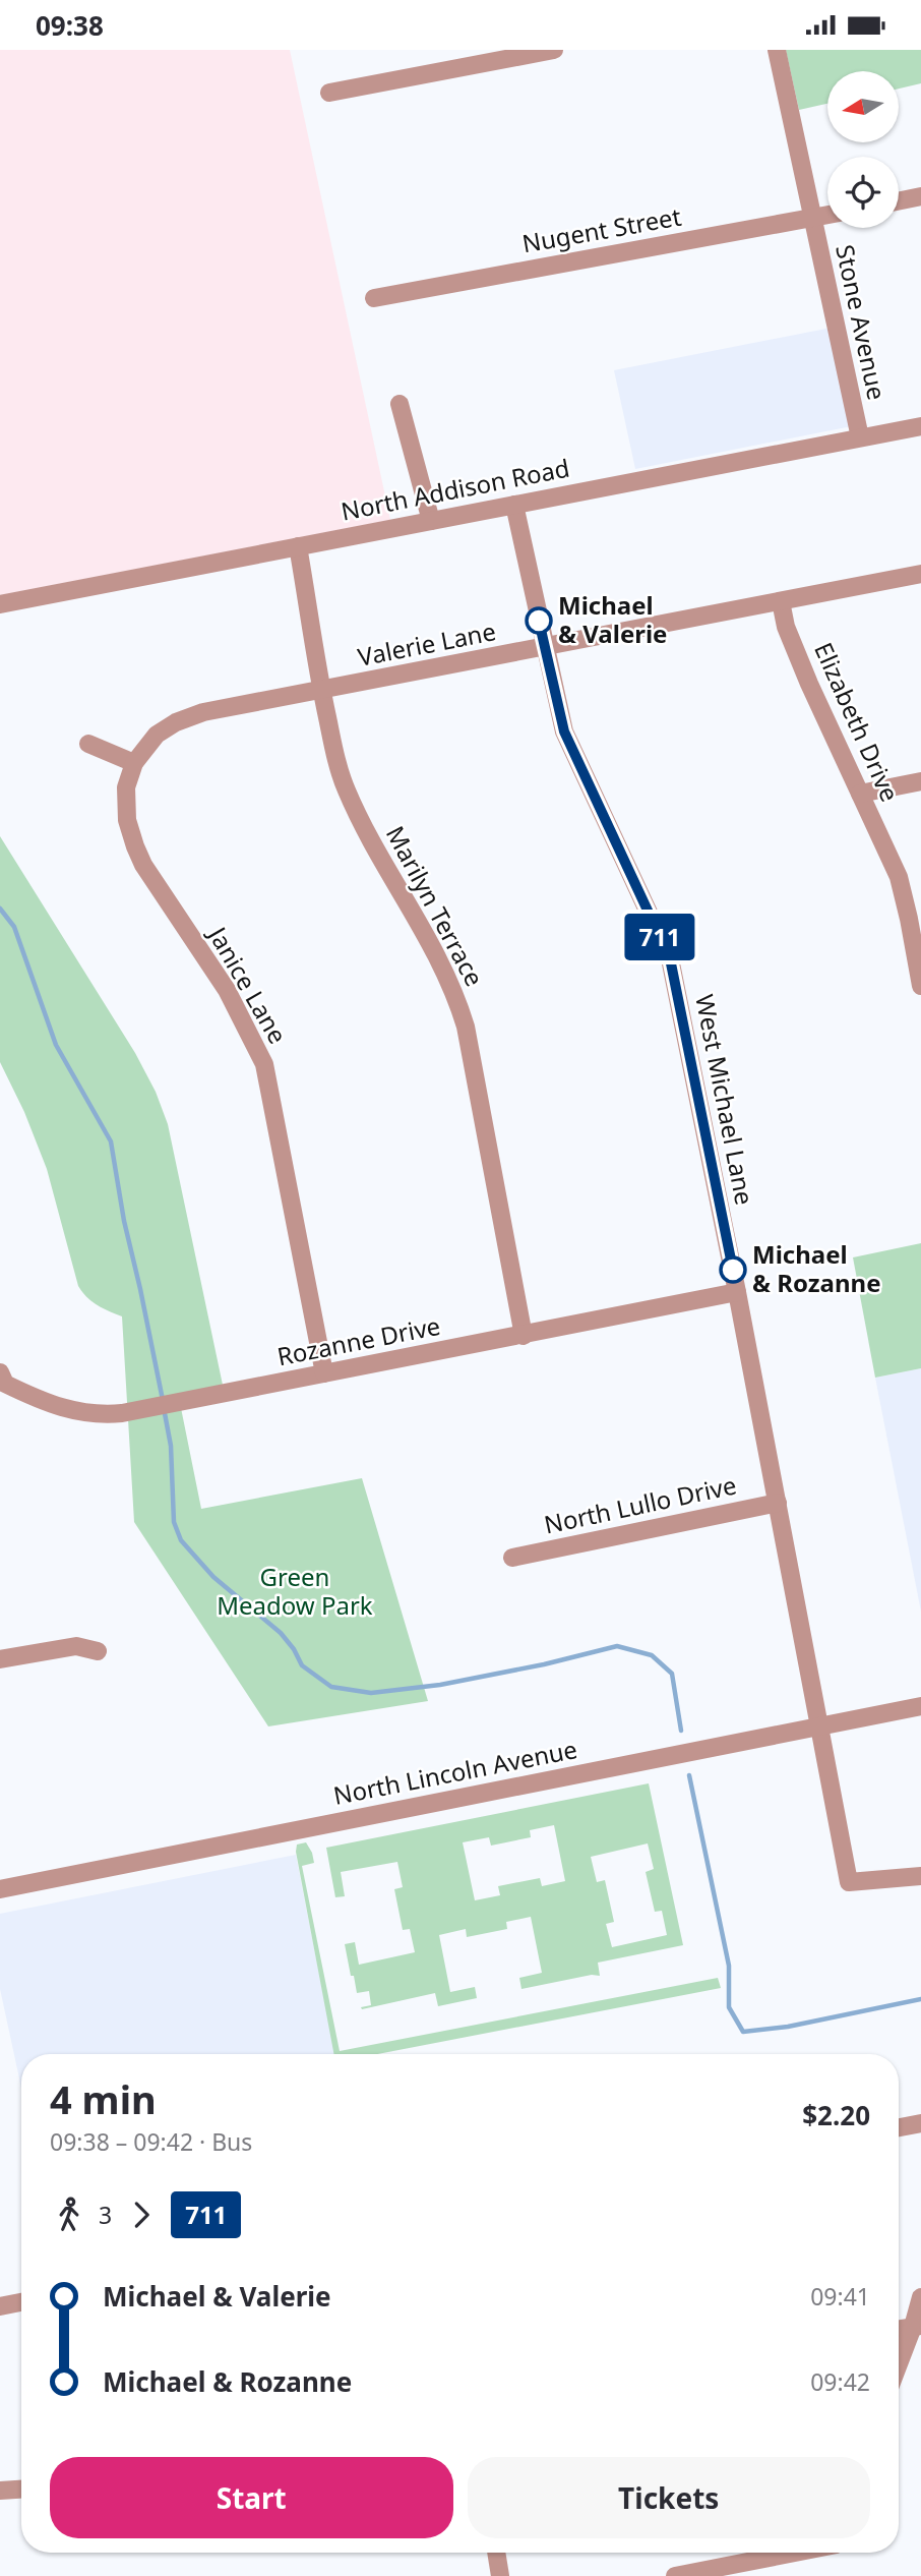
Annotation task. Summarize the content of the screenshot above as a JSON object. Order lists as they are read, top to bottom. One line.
{"streets":{"street":["Nugent Street","Stone Avenue","North Addison Road","Valerie Lane","Elizabeth Drive","Marilyn Terrace","Janice Lane","West Michael Lane","Rozanne Drive","North Lullo Drive","North Lincoln Avenue"]},"crossings":[["Nugent Street","Stone Avenue"],["Stone Avenue","North Addison Road"],["North Addison Road","Marilyn Terrace"],["North Addison Road","West Michael Lane"],["Valerie Lane","Elizabeth Drive"],["Valerie Lane","Marilyn Terrace"],["Valerie Lane","Janice Lane"],["Valerie Lane","West Michael Lane"],["Marilyn Terrace","Rozanne Drive"],["Janice Lane","Rozanne Drive"],["West Michael Lane","Rozanne Drive"],["West Michael Lane","North Lullo Drive"],["West Michael Lane","North Lincoln Avenue"]],"parks":["Green Meadow Park"],"places":["Michael & Valerie","Michael & Rozanne"],"lines":["bus line 711"],"north":"left","page":{"status":"09:38","on_map":"711","heading":["4 min","09:38 – 09:42 · Bus","$2.20"],"legs":["3","711"],"list":[{"name":"Michael & Valerie","value":"09:41"},{"name":"Michael & Rozanne","value":"09:42"}],"buttons":["Start","Tickets"]}}
